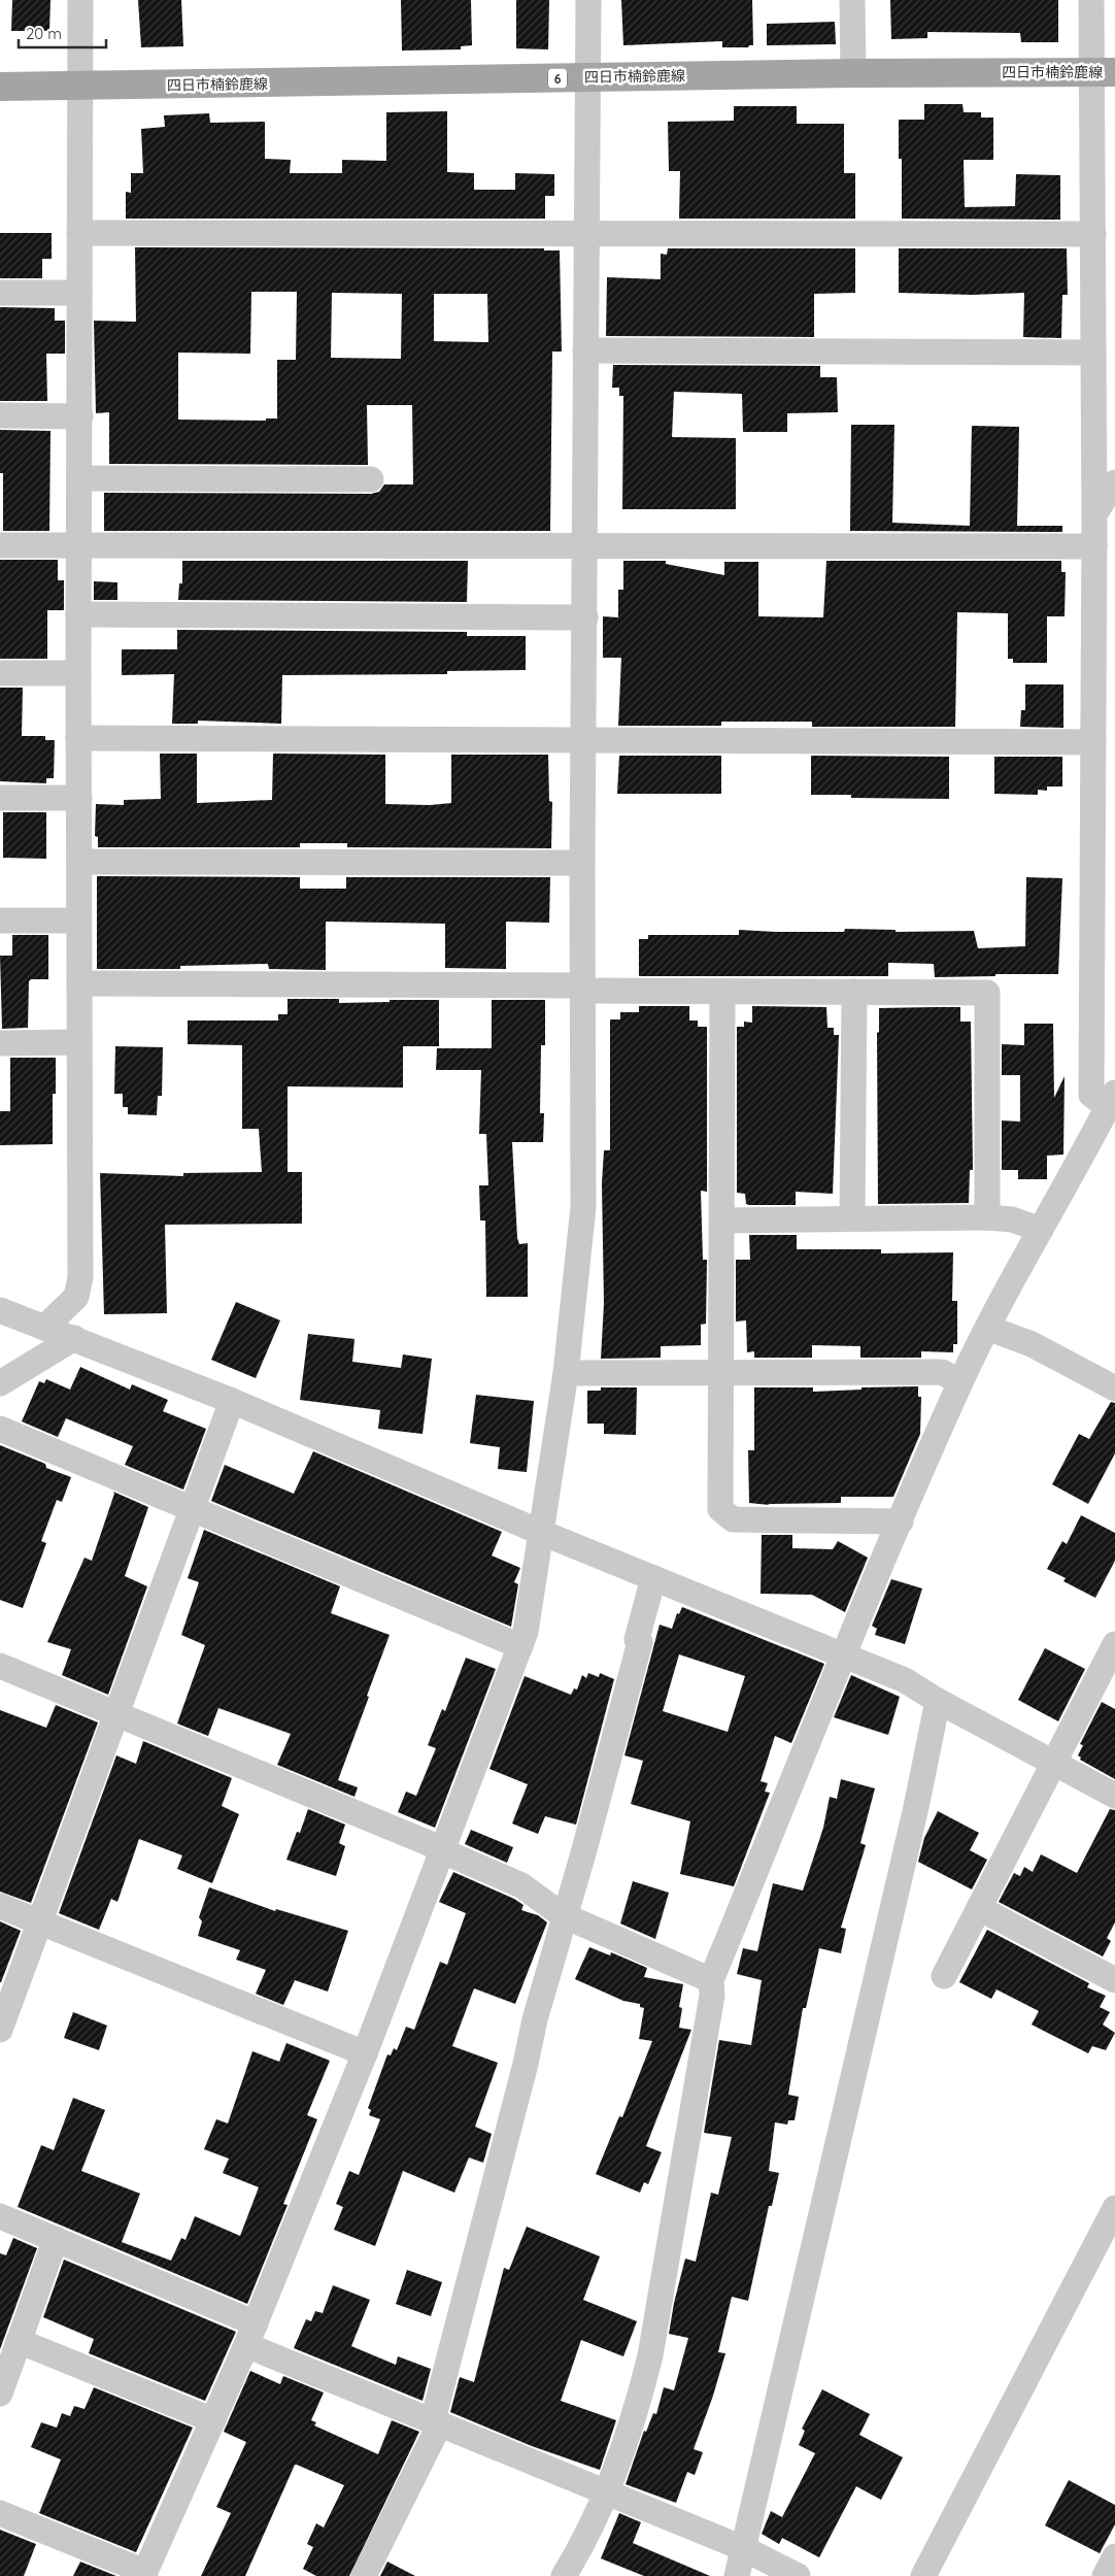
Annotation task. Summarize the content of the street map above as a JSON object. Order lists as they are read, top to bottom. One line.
{"streets":{"main road":["四日市楠鈴鹿線","6"]},"scale_bar":"20 m"}
